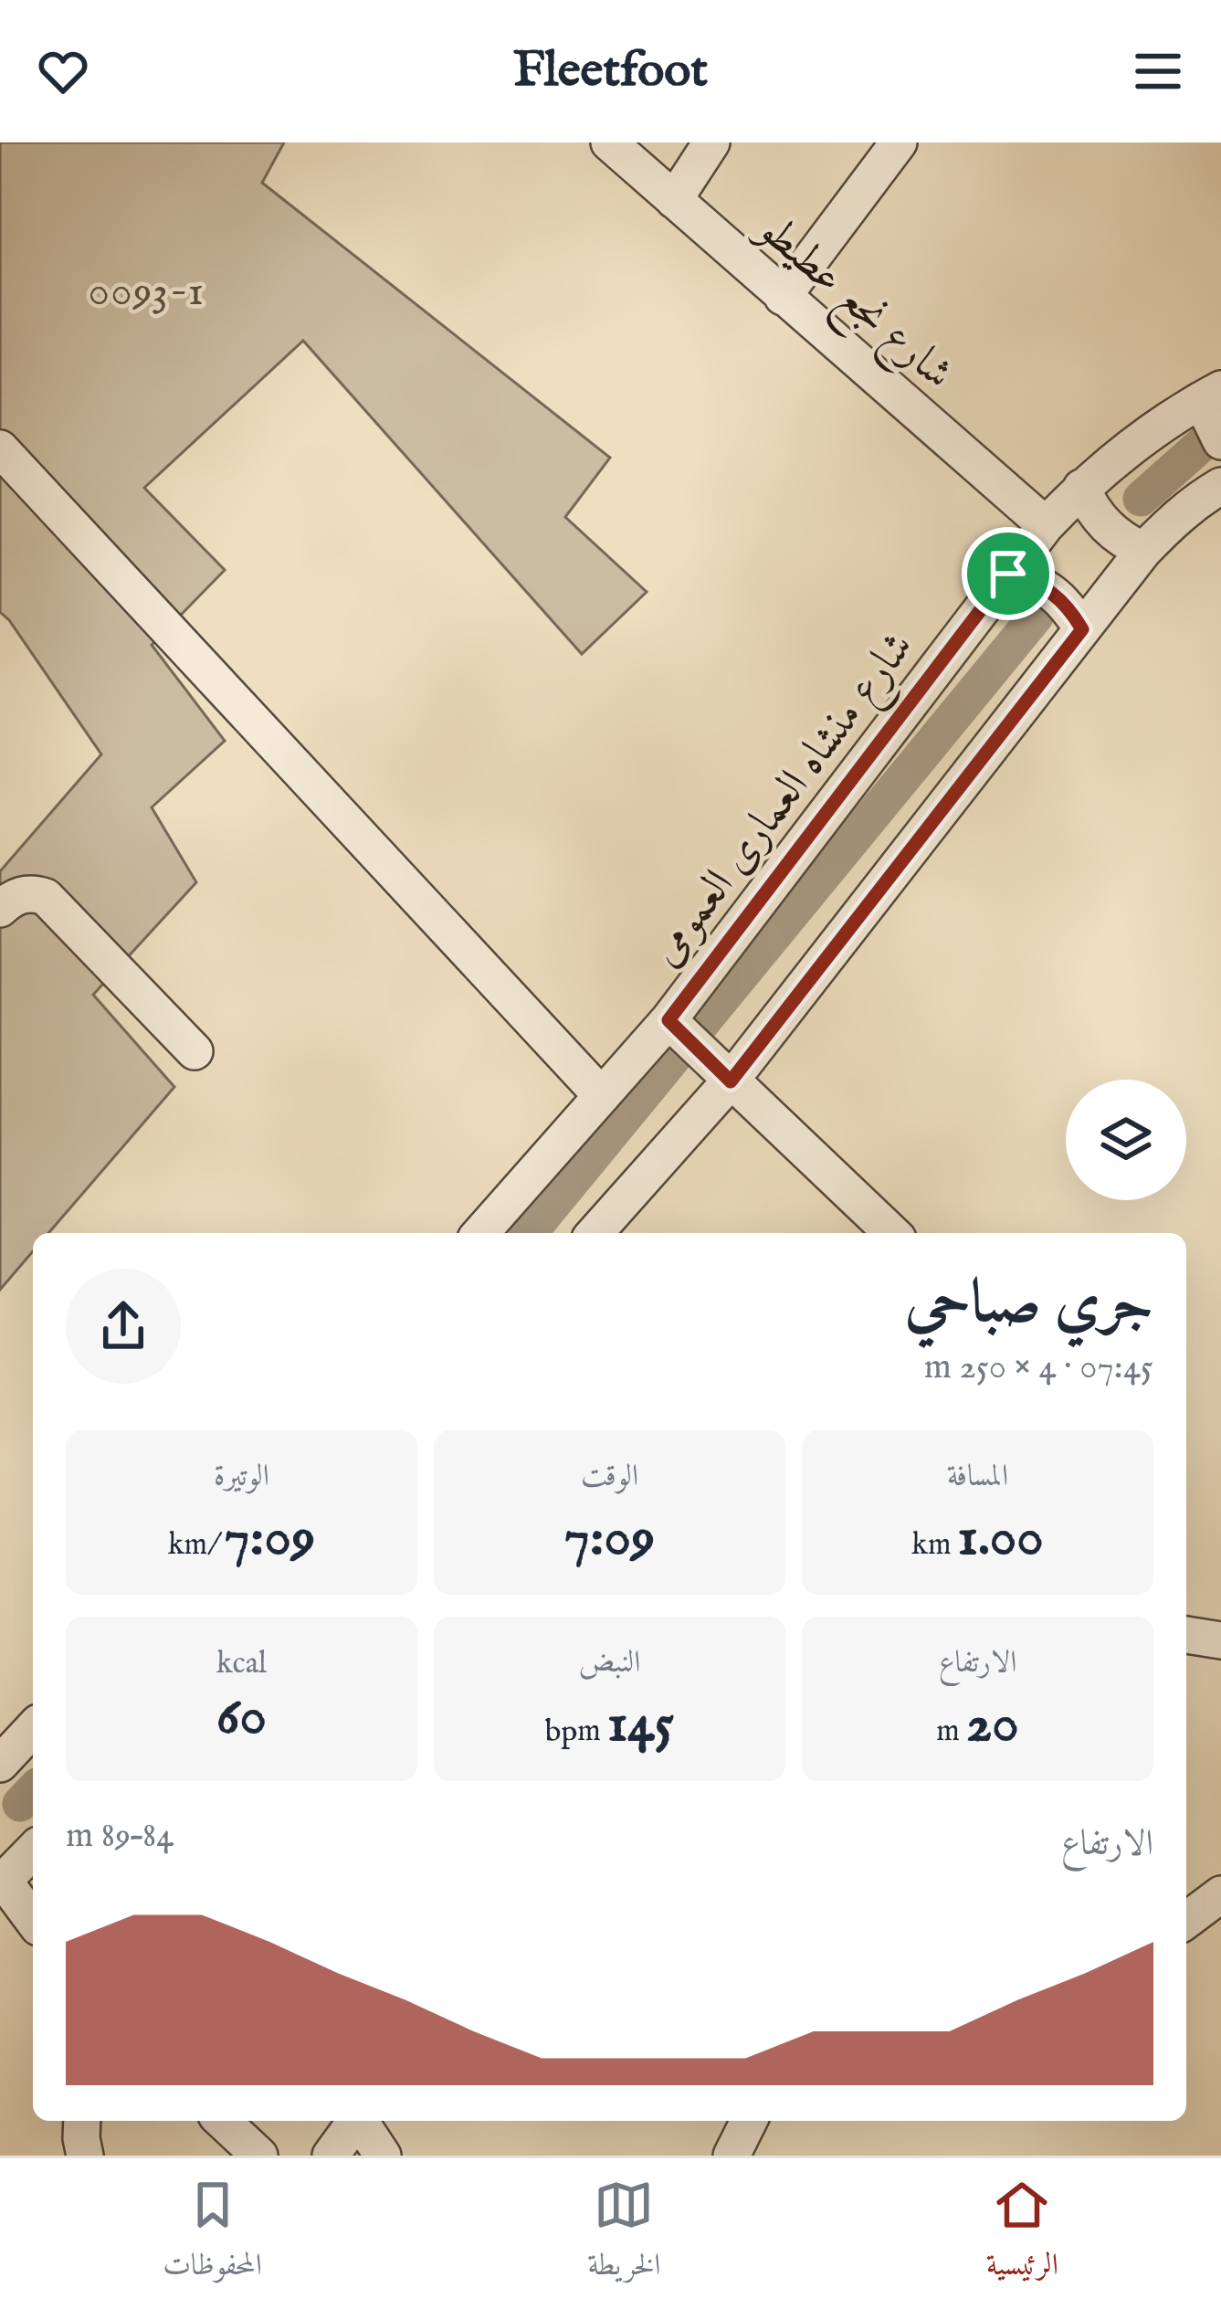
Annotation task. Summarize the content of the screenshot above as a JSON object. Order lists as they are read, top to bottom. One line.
{"streets":{"street":["شارع نجع عطيطو","شارع منشاه العمارى العمومى"]},"crossings":[["شارع نجع عطيطو","شارع منشاه العمارى العمومى"]],"parks":["0093-1"],"page":{"header":"Fleetfoot","heading":["جري صباحي","07:45 · 4 × 250 m"],"stats":[["المسافة","1.00 km"],["الوقت","7:09"],["الوتيرة","7:09 /km"],["الارتفاع","20 m"],["النبض","145 bpm"],["kcal","60"]],"chart":["الارتفاع","84–89 m"],"tabs":["الرئيسية","الخريطة","المحفوظات"]}}
